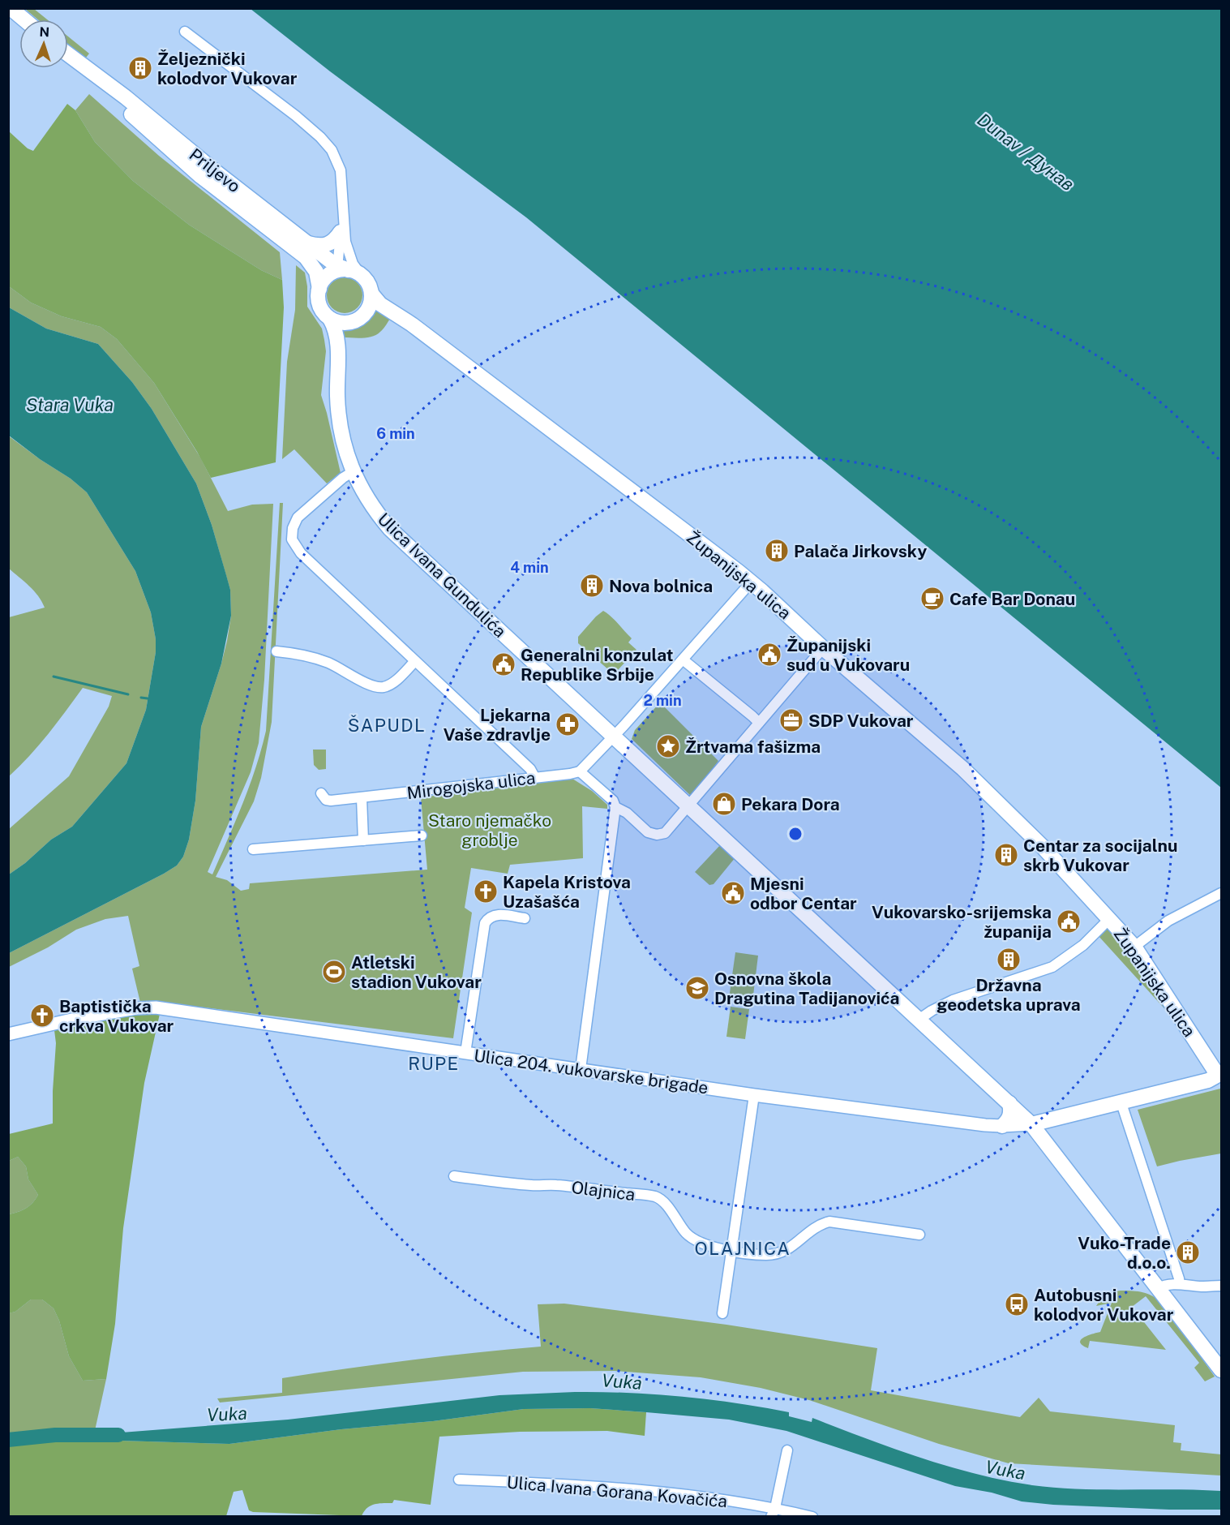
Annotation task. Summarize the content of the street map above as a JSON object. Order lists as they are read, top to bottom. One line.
{"streets":{"main road":["Priljevo","Ulica Ivana Gundulića","Županijska ulica"],"street":["Mirogojska ulica","Ulica 204. vukovarske brigade","Olajnica","Ulica Ivana Gorana Kovačića"]},"crossings":[["Priljevo","Ulica Ivana Gundulića"],["Priljevo","Županijska ulica"],["Ulica Ivana Gundulića","Županijska ulica"],["Ulica Ivana Gundulića","Ulica 204. vukovarske brigade"]],"districts":["ŠAPUDL","RUPE","OLAJNICA"],"water":["Dunav / Дунав","Stara Vuka","Vuka"],"parks":["Staro njemačko groblje"],"places":{"building":["Željeznički kolodvor Vukovar","Palača Jirkovsky","Nova bolnica","Centar za socijalnu skrb Vukovar","Državna geodetska uprava","Vuko-Trade d.o.o."],"cafe":["Cafe Bar Donau"],"public building":["Županijski sud u Vukovaru","Generalni konzulat Republike Srbije","Mjesni odbor Centar","Vukovarsko-srijemska županija"],"office":["SDP Vukovar"],"pharmacy":["Ljekarna Vaše zdravlje"],"place":["Žrtvama fašizma"],"shop":["Pekara Dora"],"church":["Kapela Kristova Uzašašća","Baptistička crkva Vukovar"],"sports":["Atletski stadion Vukovar"],"school or university":["Osnovna škola Dragutina Tadijanovića"],"bus stop":["Autobusni kolodvor Vukovar"]},"north":"top","rings":["6 min","4 min","2 min"]}
